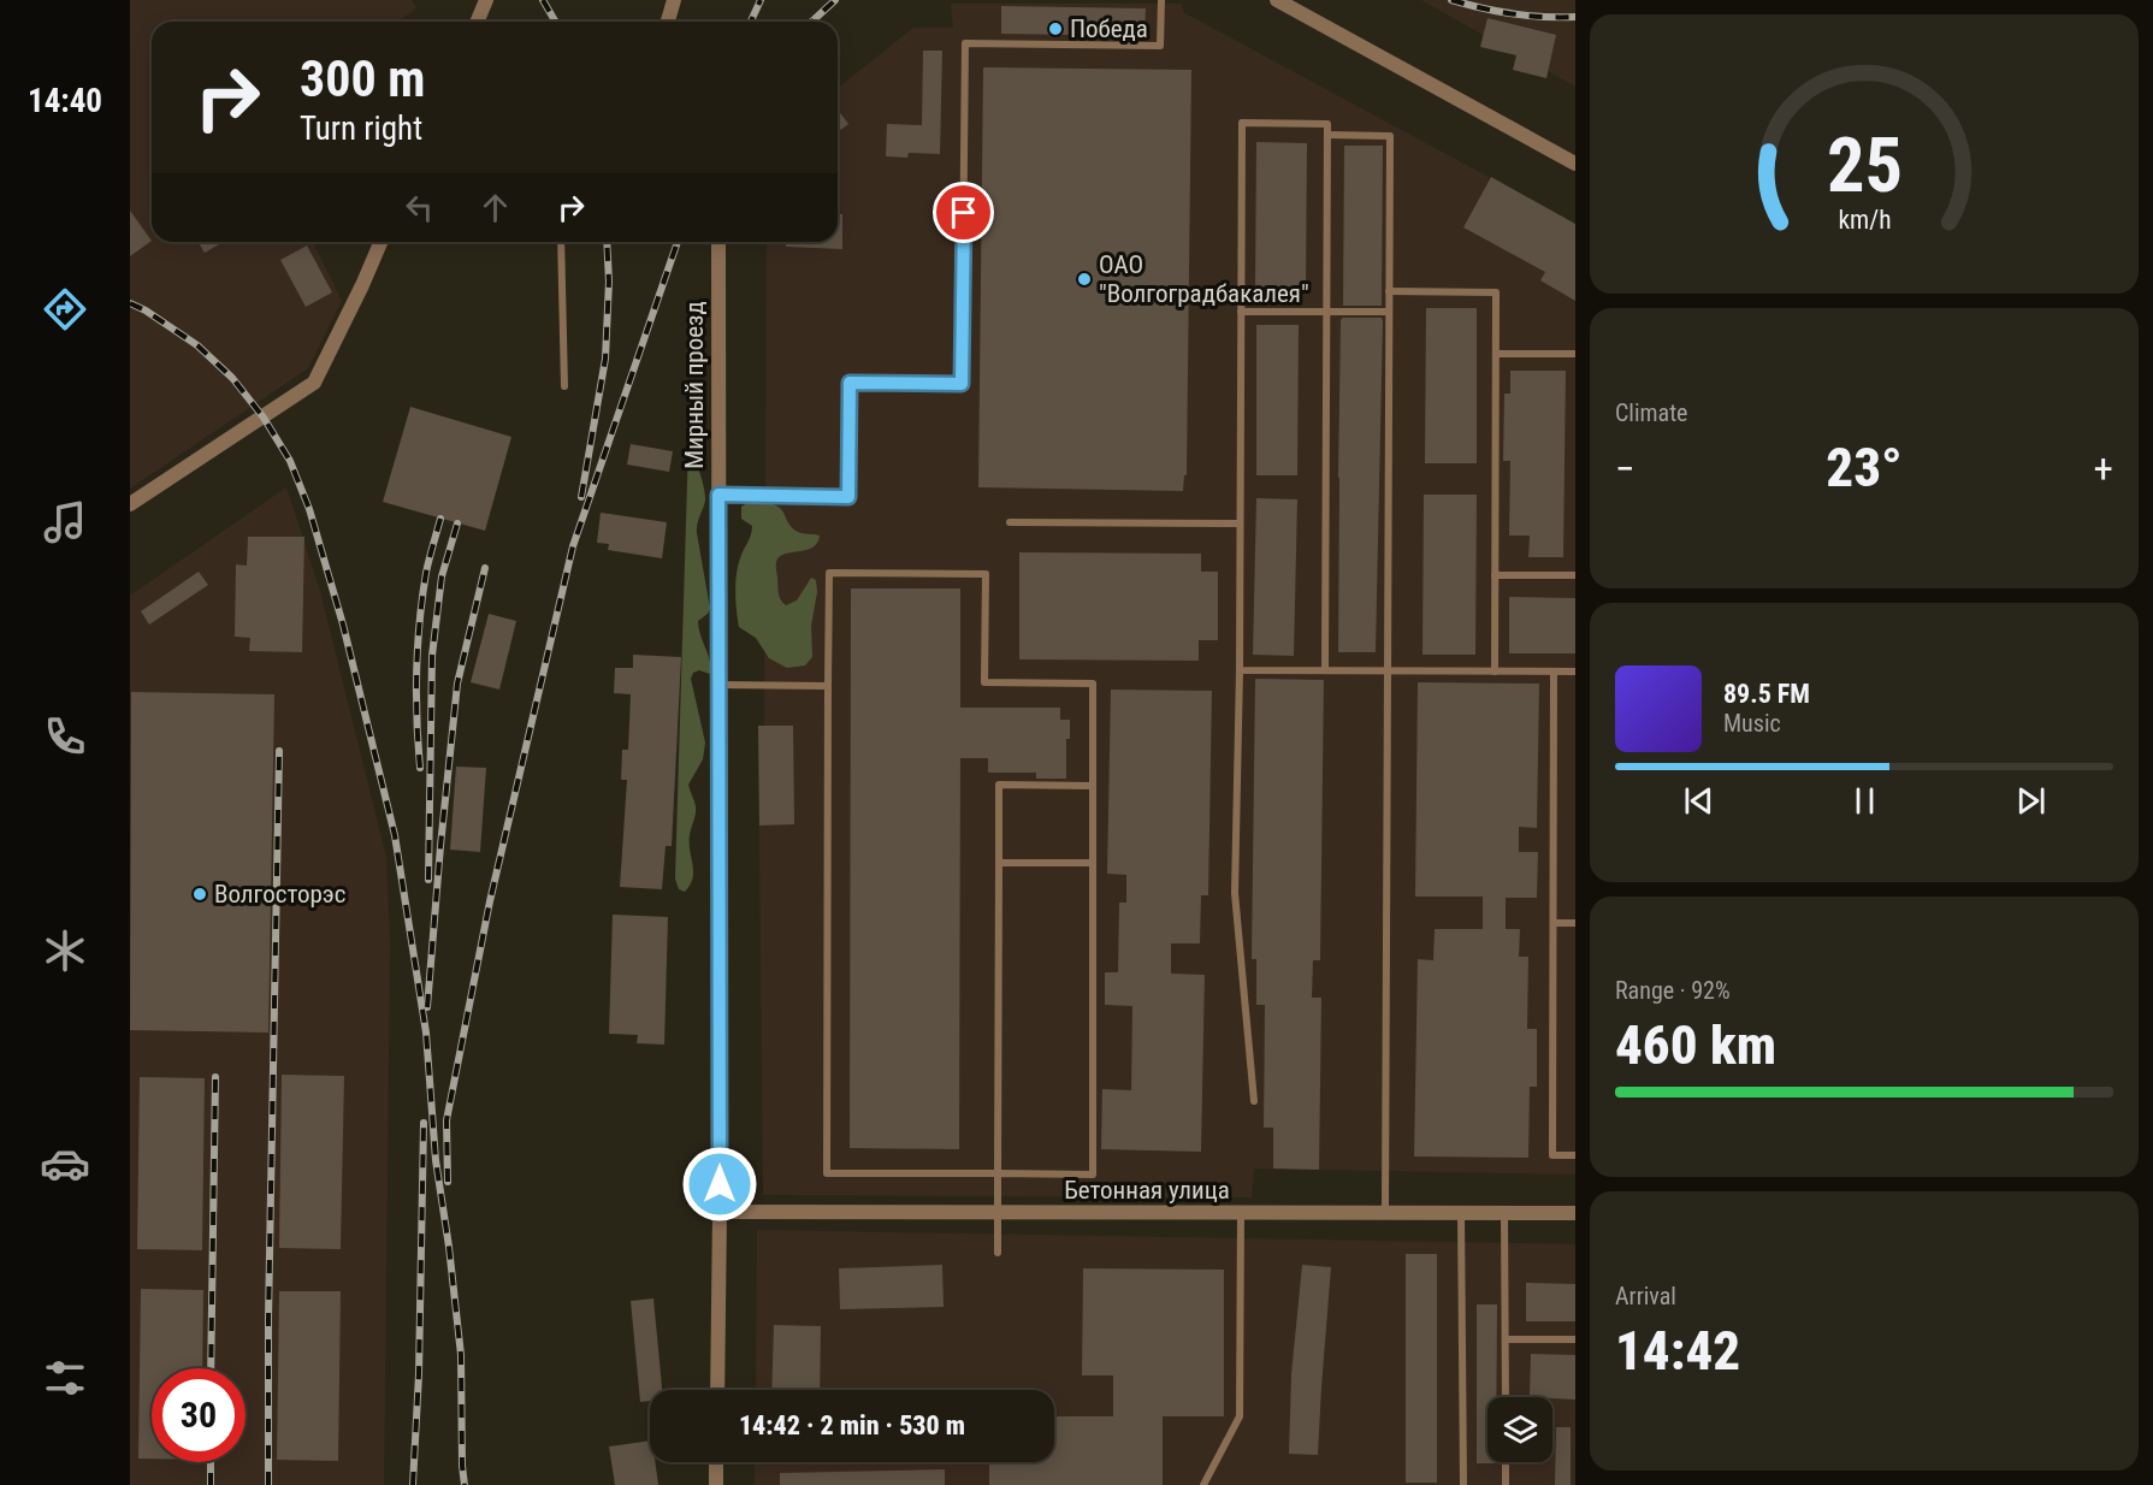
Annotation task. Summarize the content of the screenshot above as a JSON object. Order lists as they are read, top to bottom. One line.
{"streets":{"street":["Мирный проезд","Бетонная улица"]},"crossings":[["Мирный проезд","Бетонная улица"]],"places":["Победа","ОАО \"Волгоградбакалея\"","Волгосторэс"],"page":{"tabs":"14:40","turn":["300 m","Turn right"],"tile":["Climate",["Range · 92%","460 km"],["Arrival","14:42"]],"heat":["−","23°","+"],"song":["89.5 FM","Music"],"limit":"30","trip":"14:42 · 2 min · 530 m","gauge":["25","km/h"]}}
